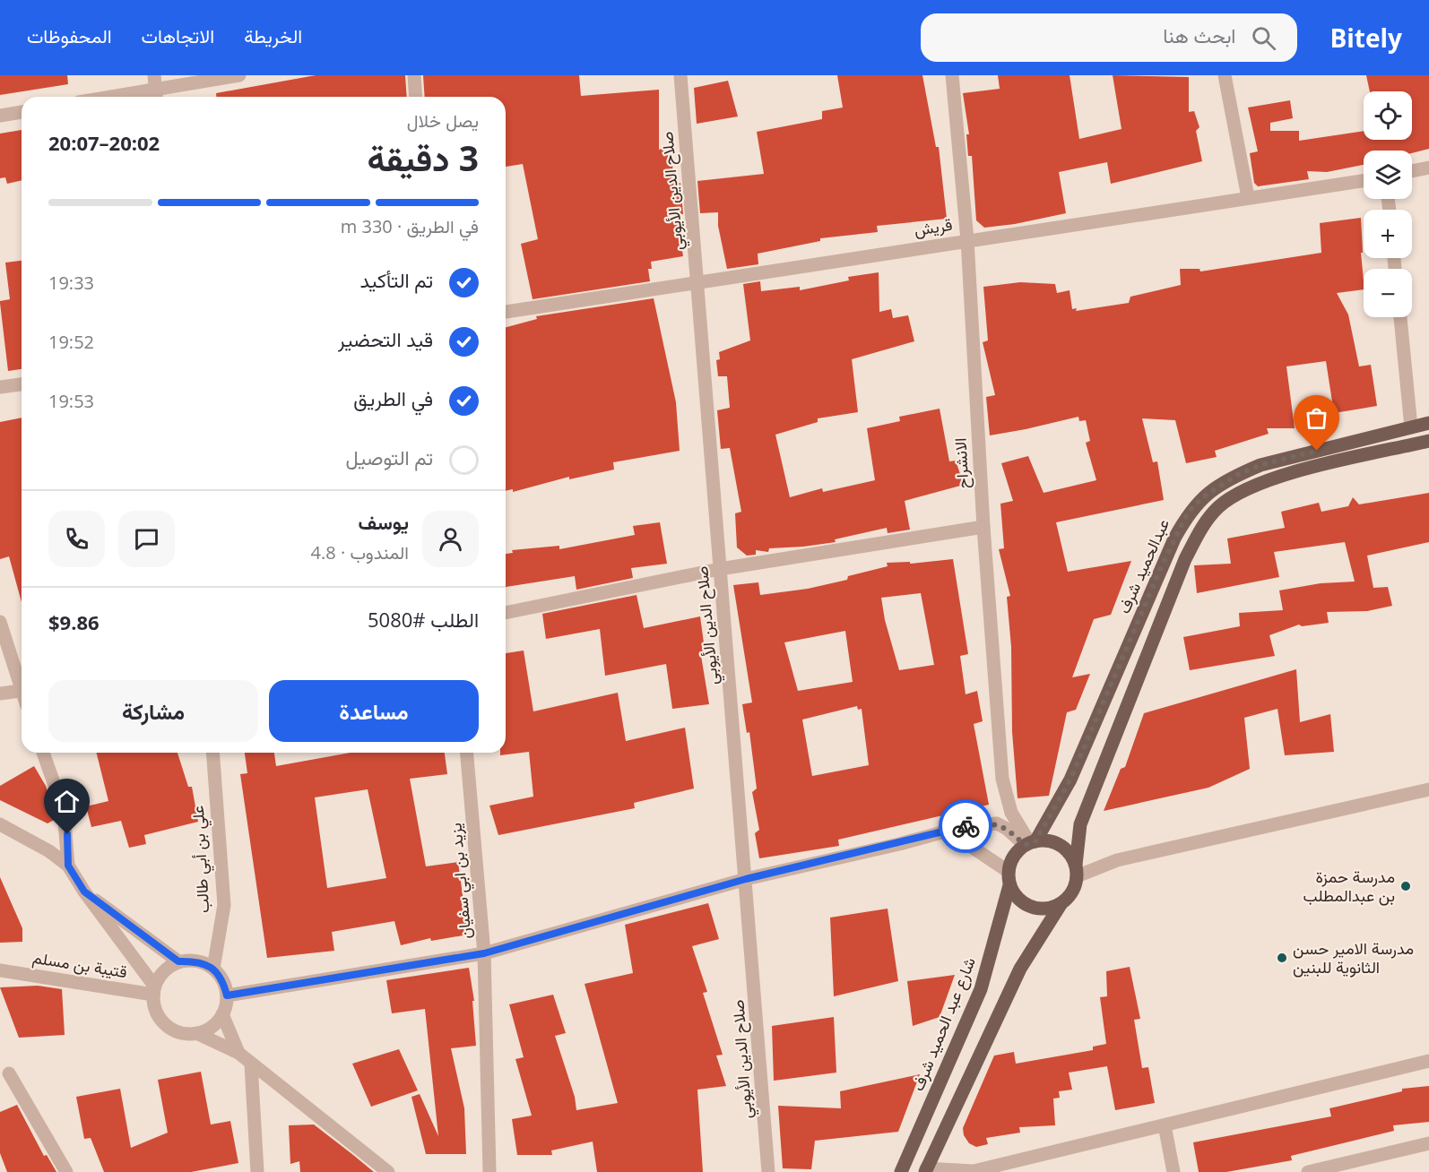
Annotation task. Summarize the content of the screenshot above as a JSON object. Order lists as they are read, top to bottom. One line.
{"streets":{"main road":["عبدالحميد شرف","شارع عبد الحميد شرف"],"street":["صلاح الدين الأيوبي","قريش","الانشراح","علي بن أبي طالب","يزيد بن ابي سفيان","قتيبة بن مسلم"]},"crossings":[["صلاح الدين الأيوبي","قريش"],["قريش","الانشراح"],["الانشراح","عبدالحميد شرف"],["الانشراح","شارع عبد الحميد شرف"],["عبدالحميد شرف","شارع عبد الحميد شرف"],["علي بن أبي طالب","قتيبة بن مسلم"]],"places":["مدرسة حمزة بن عبدالمطلب","مدرسة الامير حسن الثانوية للبنين"],"page":{"header":"Bitely","search":"ابحث هنا","nav":["الخريطة","الاتجاهات","المحفوظات"],"map_buttons":["+","−"],"heading":["3 دقيقة","يصل خلال","20:02–20:07"],"panel":["يوسف","المندوب · 4.8","الطلب #5080","$9.86"],"bar":"في الطريق · 330 m","list":[["تم التأكيد","19:33"],["قيد التحضير","19:52"],["في الطريق","19:53"],"تم التوصيل"],"buttons":["مساعدة","مشاركة"]}}
